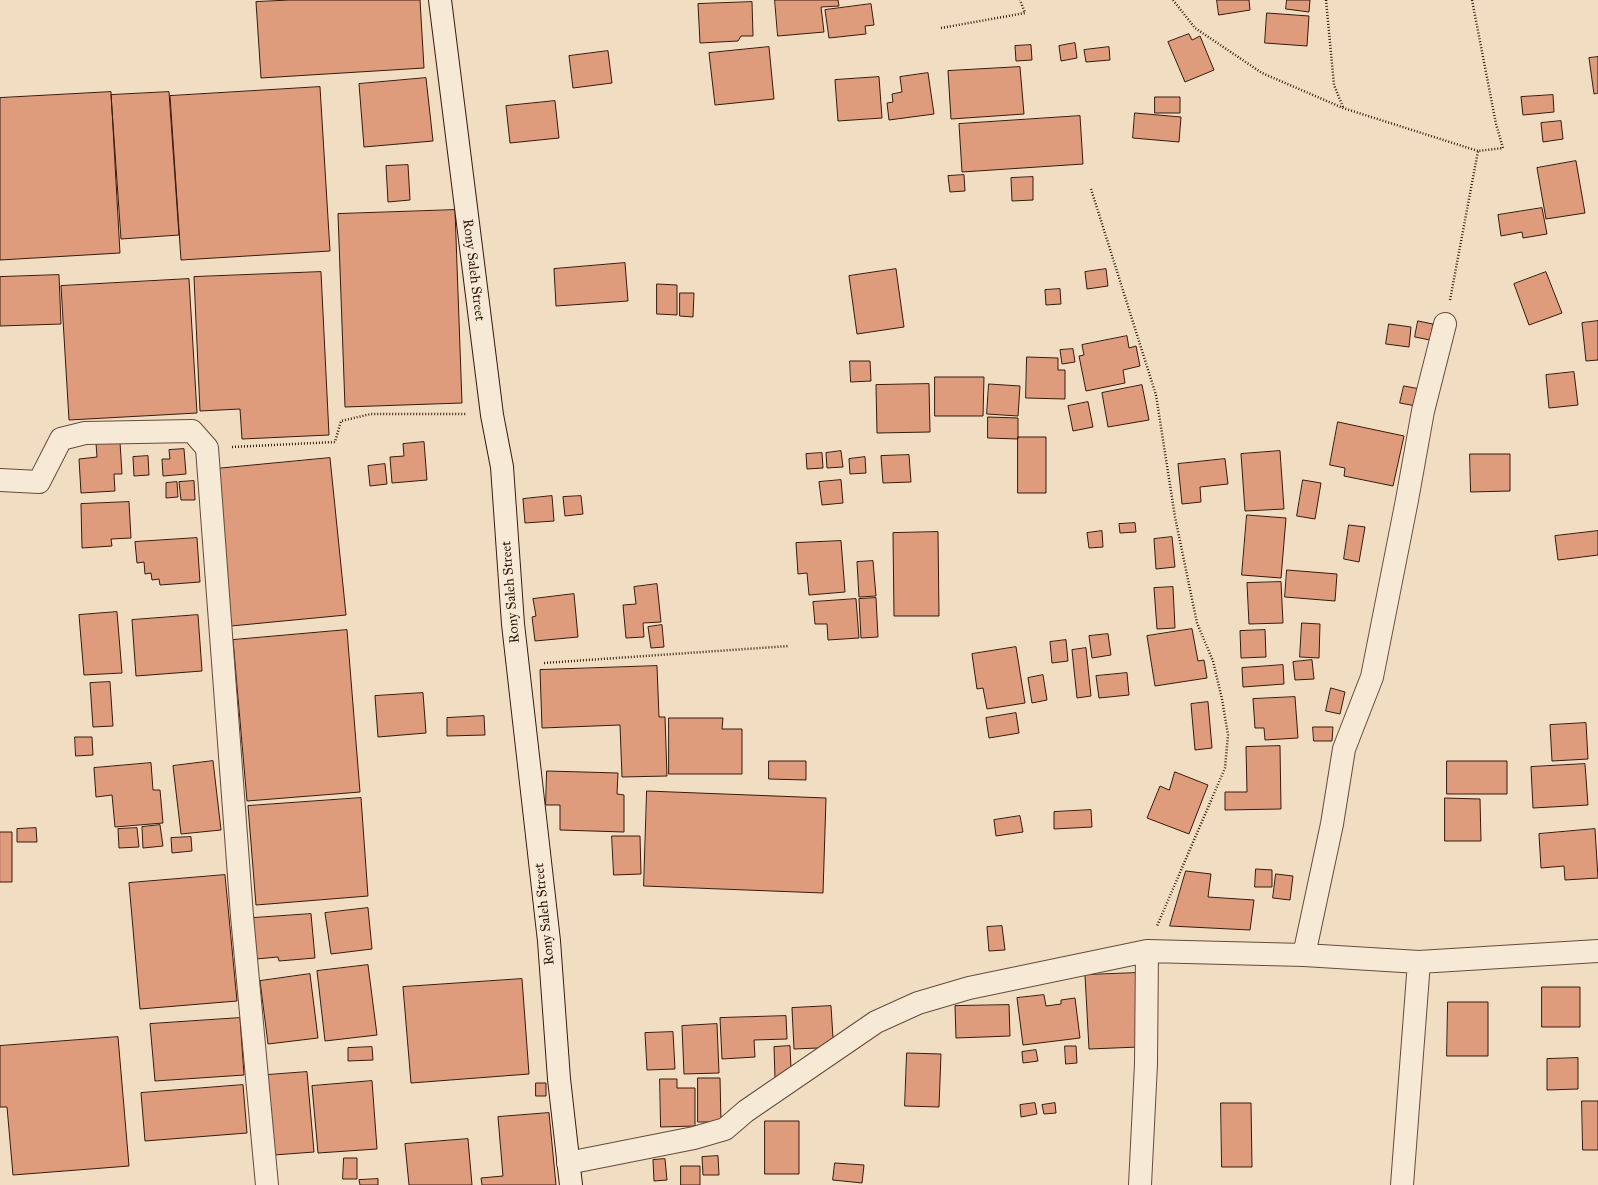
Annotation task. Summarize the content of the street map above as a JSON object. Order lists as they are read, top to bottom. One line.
{"streets":{"street":["Rony Saleh Street"]}}
